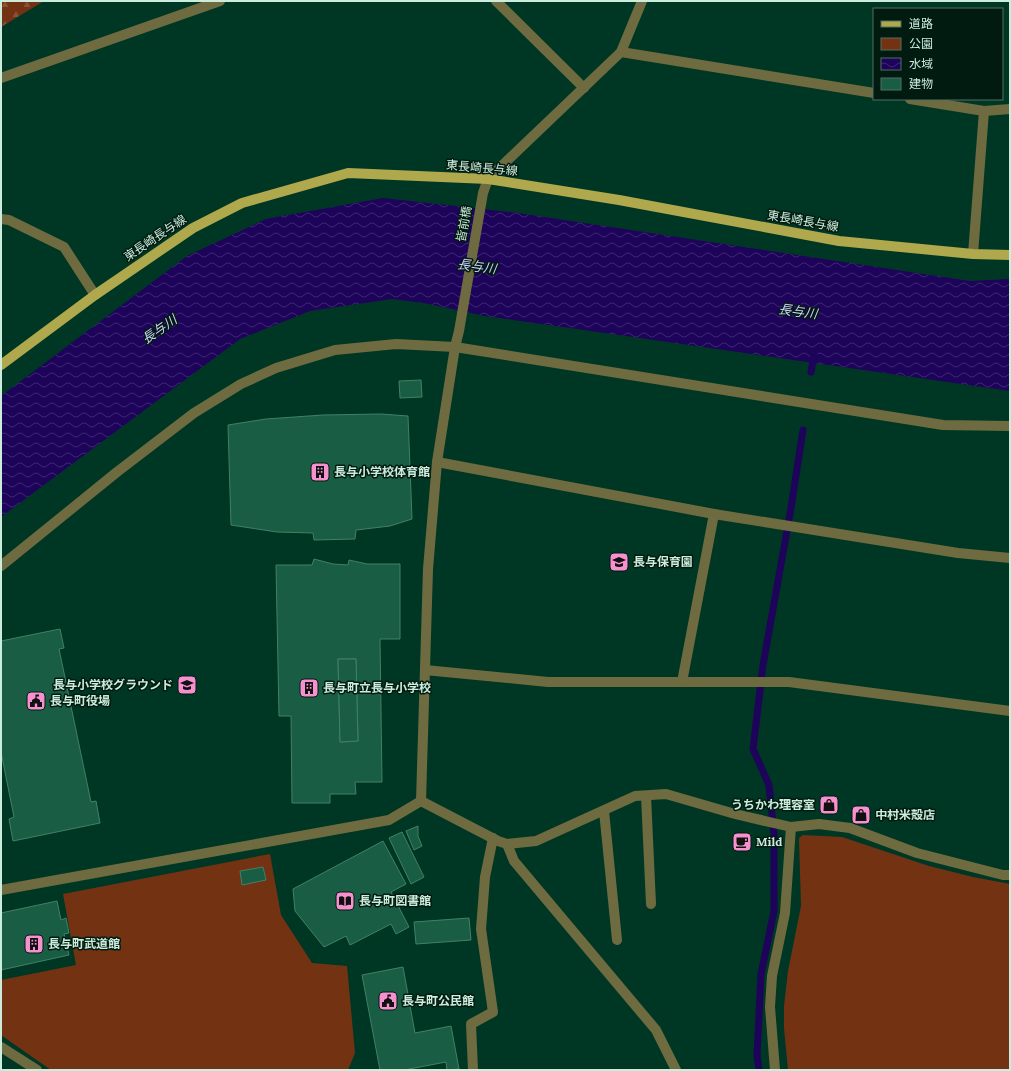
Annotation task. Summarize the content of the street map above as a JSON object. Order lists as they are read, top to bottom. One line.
{"streets":{"main road":["東長崎長与線"],"street":["皆前橋"]},"crossings":[["東長崎長与線","皆前橋"]],"water":["長与川"],"places":{"building":["長与小学校体育館","長与町立長与小学校","長与町武道館"],"school or university":["長与保育園","長与小学校グラウンド"],"public building":["長与町役場","長与町公民館"],"shop":["うちかわ理容室","中村米殻店"],"cafe":["Mild"],"library":["長与町図書館"]},"legend":["道路","公園","水域","建物"]}
